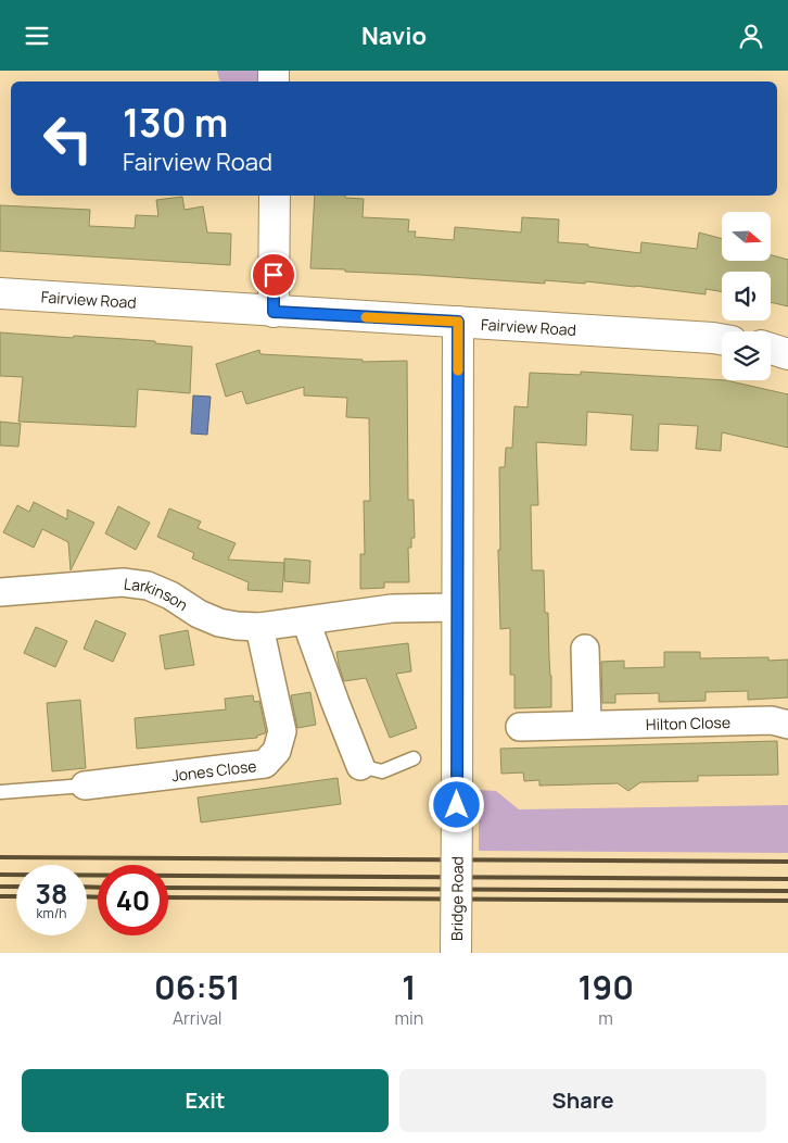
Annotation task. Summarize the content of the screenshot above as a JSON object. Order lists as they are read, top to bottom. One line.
{"streets":{"street":["Fairview Road","Larkinson","Hilton Close","Jones Close","Bridge Road"]},"crossings":[["Fairview Road","Bridge Road"],["Larkinson","Jones Close"],["Larkinson","Bridge Road"]],"north":"right","page":{"header":"Navio","turn":["130 m","Fairview Road"],"speed":"38 km/h","limit":"40","eta":["06:51","Arrival","1","min","190","m"],"buttons":["Exit","Share"]}}
